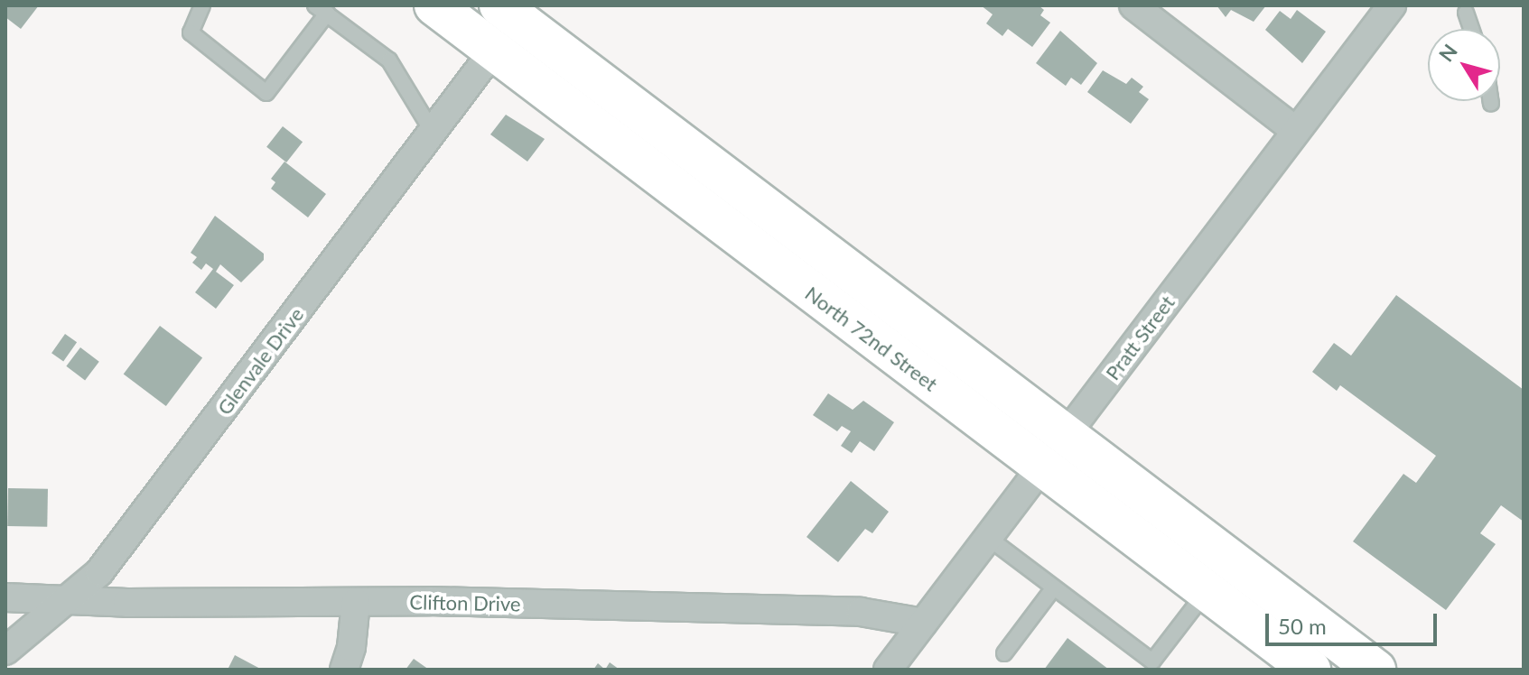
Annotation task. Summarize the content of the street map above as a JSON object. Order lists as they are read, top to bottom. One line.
{"streets":{"main road":["North 72nd Street"],"street":["Pratt Street","Glenvale Drive","Clifton Drive"]},"crossings":[["Pratt Street","North 72nd Street"],["Pratt Street","Clifton Drive"],["North 72nd Street","Glenvale Drive"],["Glenvale Drive","Clifton Drive"]],"scale_bar":"50 m","north":"top left"}
